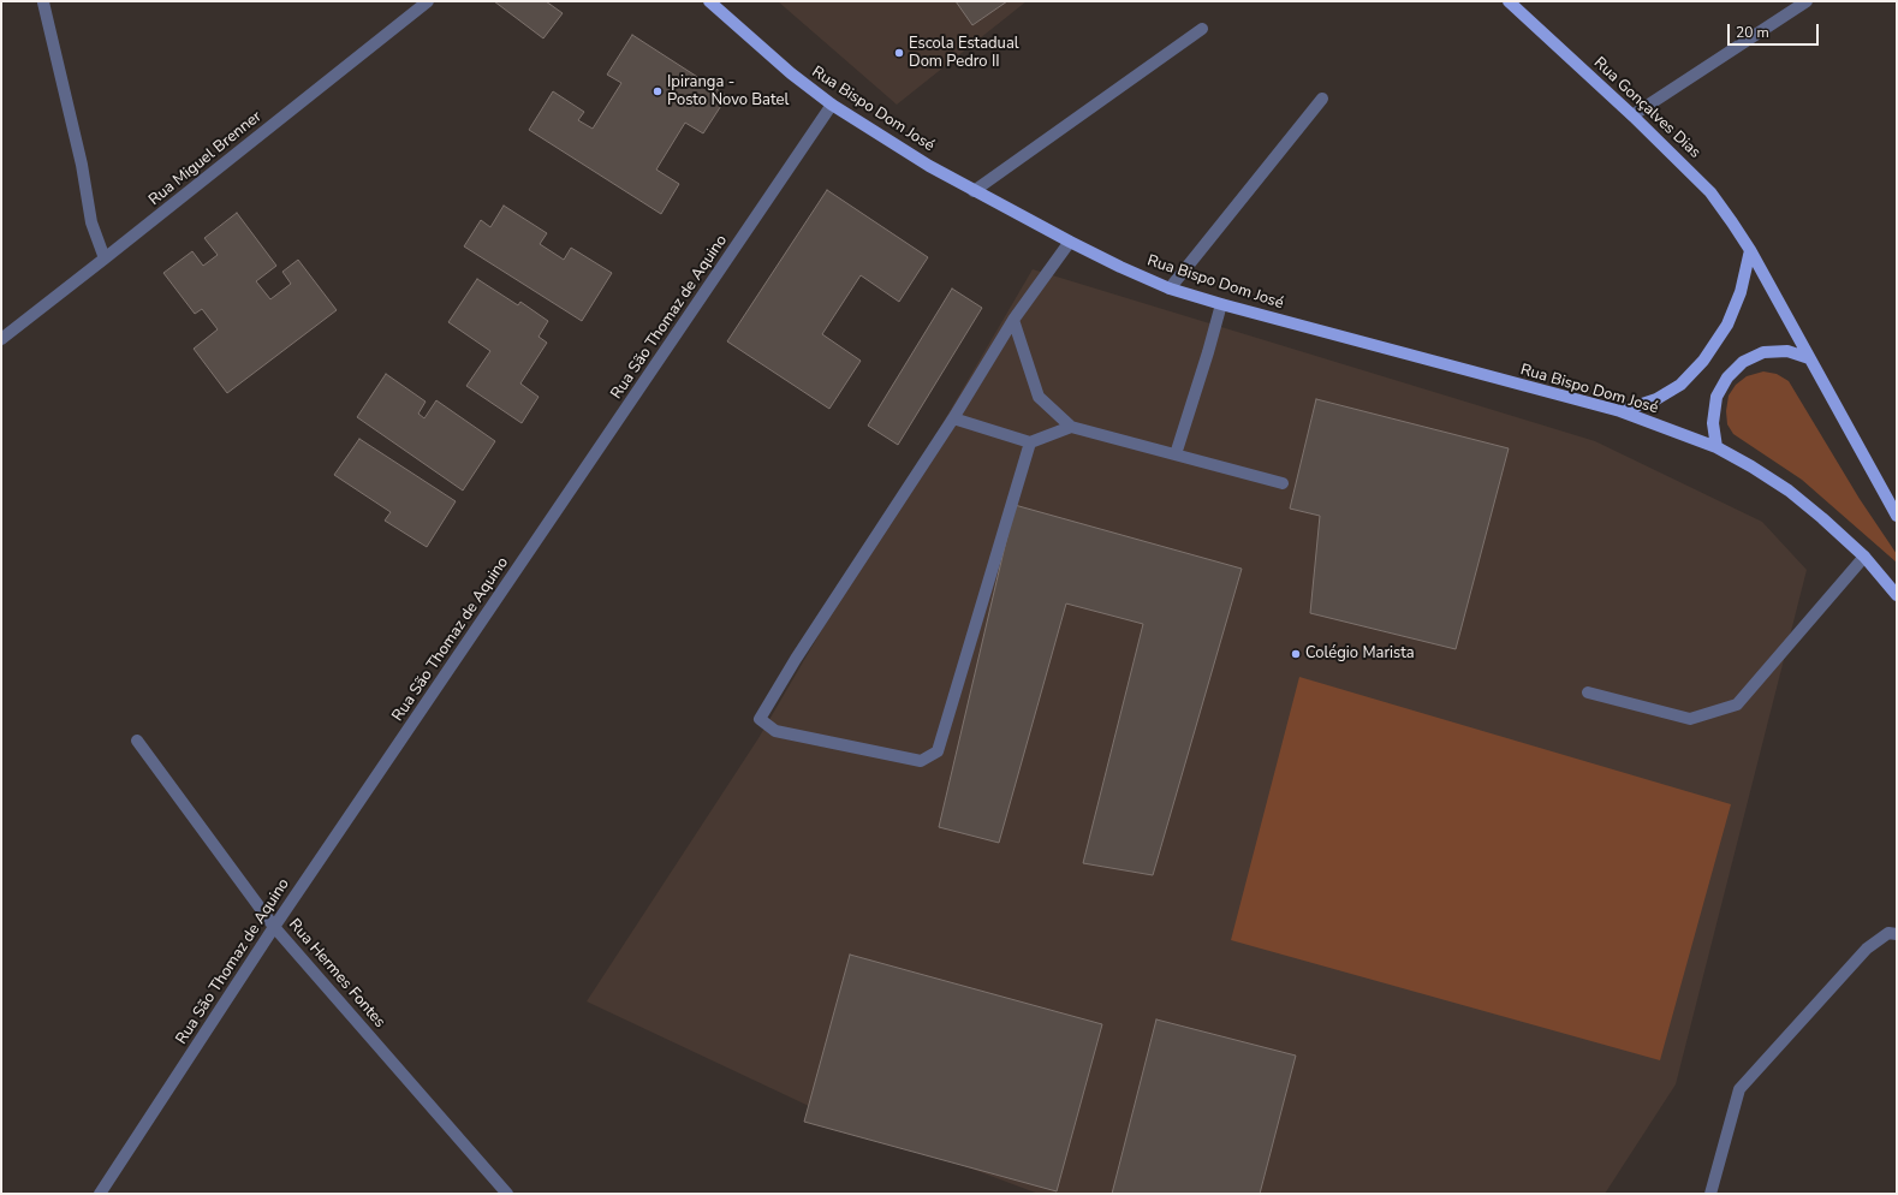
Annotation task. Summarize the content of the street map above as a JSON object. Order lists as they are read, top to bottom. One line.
{"streets":{"main road":["Rua Gonçalves Dias","Rua Bispo Dom José"],"street":["Rua Miguel Brenner","Rua São Thomaz de Aquino","Rua Hermes Fontes"]},"crossings":[["Rua Bispo Dom José","Rua São Thomaz de Aquino"],["Rua São Thomaz de Aquino","Rua Hermes Fontes"]],"places":["Escola Estadual Dom Pedro II","Ipiranga - Posto Novo Batel","Colégio Marista"],"scale_bar":"20 m"}
